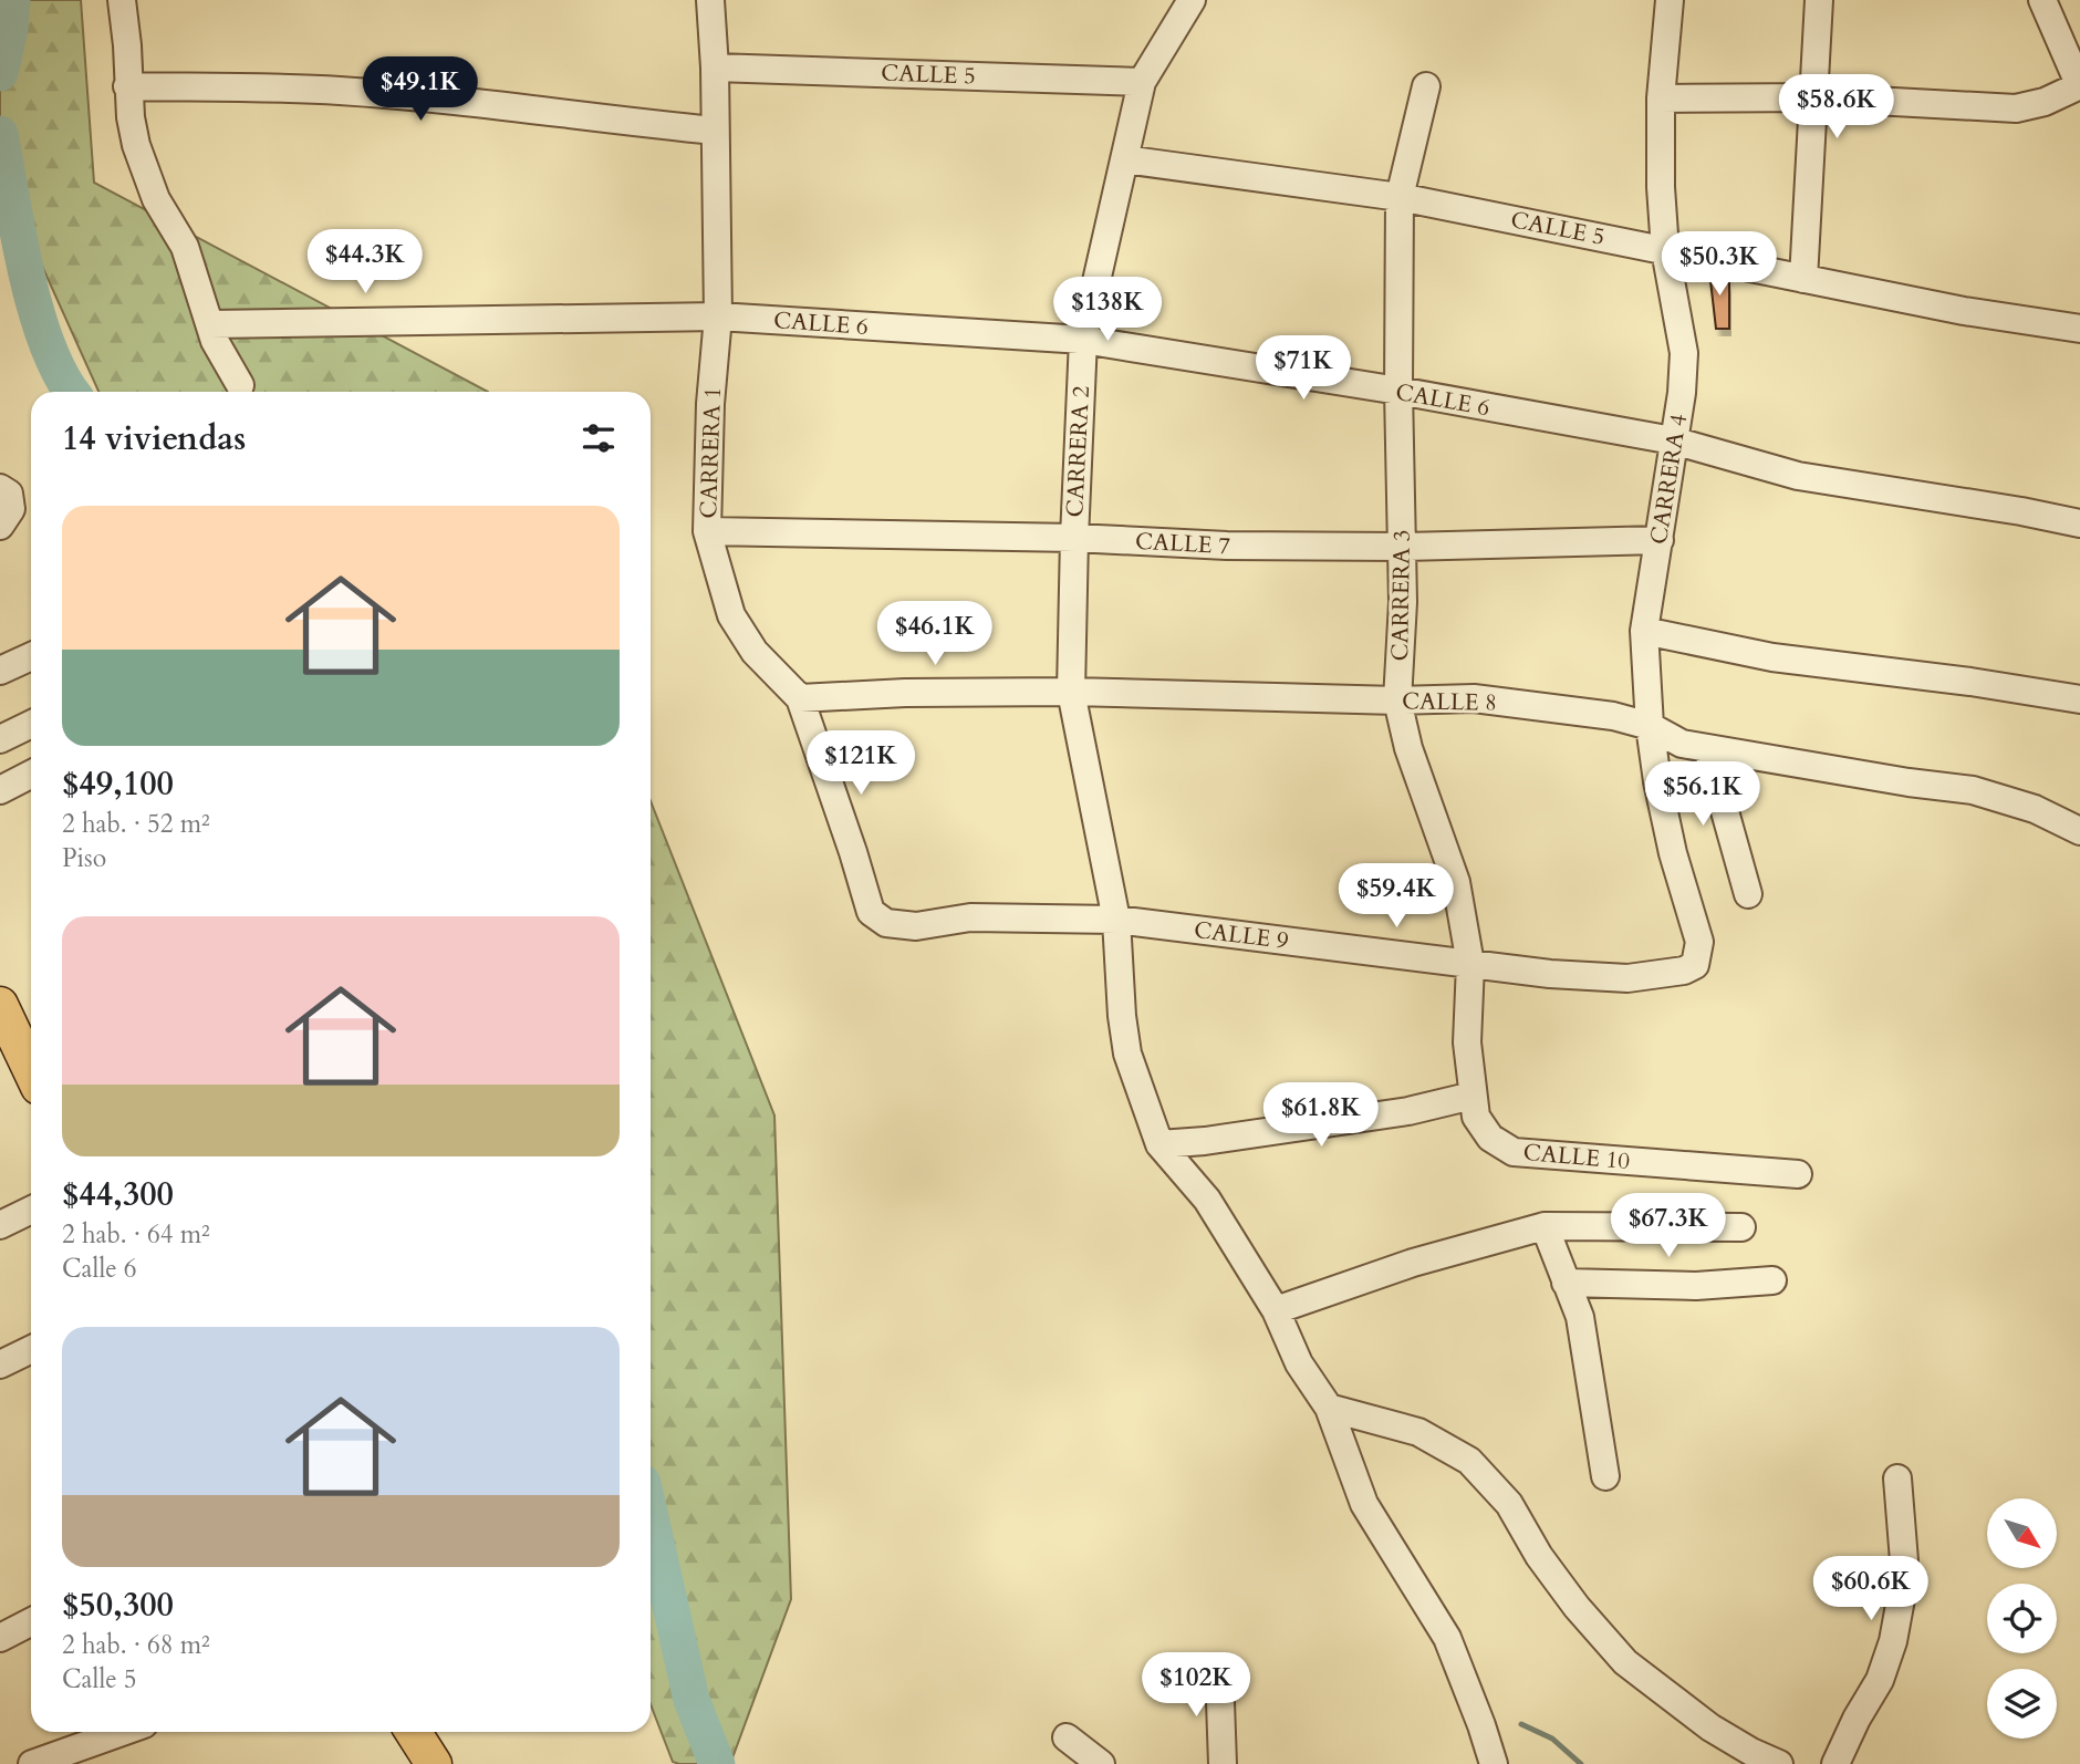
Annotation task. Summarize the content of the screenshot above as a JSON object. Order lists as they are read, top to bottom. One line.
{"streets":{"street":["CALLE 5","CALLE 6","CARRERA 2","CARRERA 1","CARRERA 4","CALLE 7","CARRERA 3","CALLE 8","CALLE 9","CALLE 10"]},"crossings":[["CALLE 5","CARRERA 2"],["CALLE 5","CARRERA 1"],["CALLE 5","CARRERA 4"],["CALLE 5","CARRERA 3"],["CALLE 6","CARRERA 2"],["CALLE 6","CARRERA 1"],["CALLE 6","CARRERA 4"],["CALLE 6","CARRERA 3"],["CARRERA 2","CALLE 7"],["CARRERA 2","CALLE 8"],["CARRERA 2","CALLE 9"],["CARRERA 1","CALLE 7"],["CARRERA 1","CALLE 8"],["CARRERA 1","CALLE 9"],["CARRERA 4","CALLE 7"],["CARRERA 4","CALLE 8"],["CARRERA 4","CALLE 9"],["CALLE 7","CARRERA 3"],["CARRERA 3","CALLE 8"],["CARRERA 3","CALLE 9"],["CARRERA 3","CALLE 10"]],"north":"bottom right","page":{"price":["$49.1K","$58.6K","$44.3K","$50.3K","$138K","$71K","$46.1K","$121K","$56.1K","$59.4K","$61.8K","$67.3K","$60.6K","$102K"],"heading":"14 viviendas","list":[{"name":"$49,100","note":"2 hab. · 52 m² · Piso"},{"name":"$44,300","note":"2 hab. · 64 m² · Calle 6"},{"name":"$50,300","note":"2 hab. · 68 m² · Calle 5"}]}}
